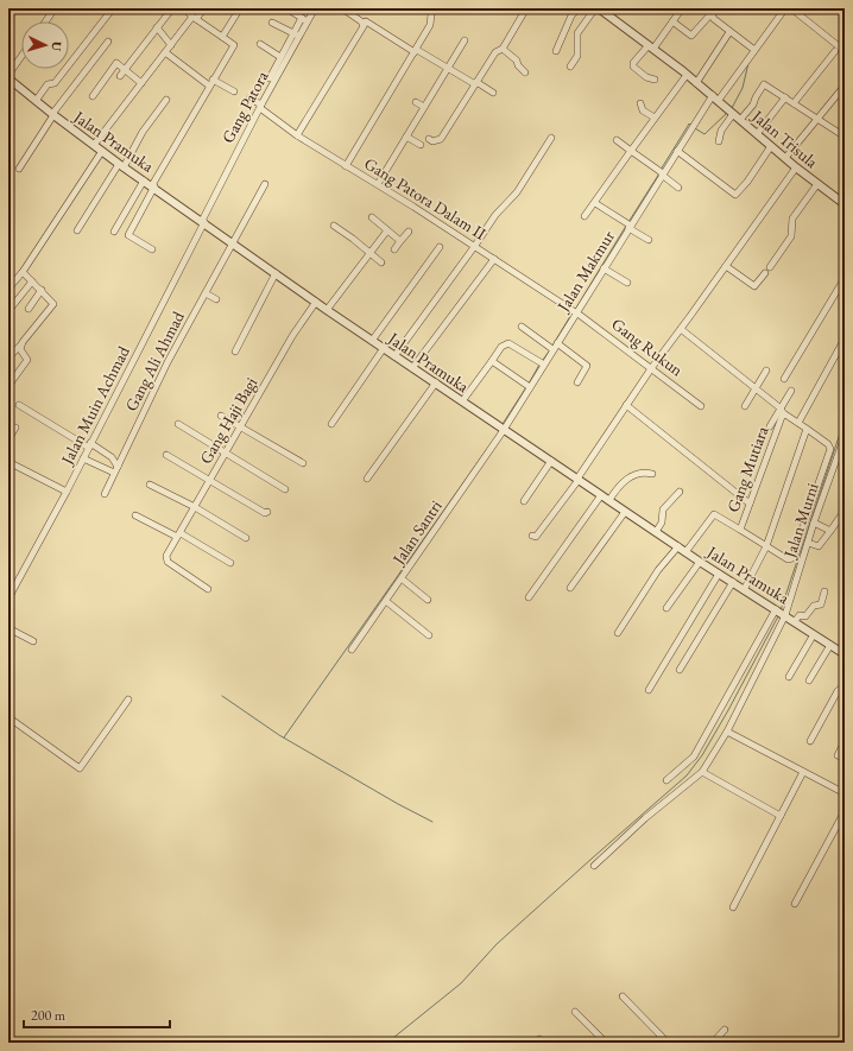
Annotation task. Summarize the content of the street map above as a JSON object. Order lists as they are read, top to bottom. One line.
{"streets":{"street":["Gang Patora","Jalan Trisula","Jalan Pramuka","Gang Patora Dalam II","Jalan Makmur","Gang Rukun","Gang Ali Ahmad","Jalan Muin Achmad","Gang Haji Bagi","Gang Mutiara","Jalan Murni","Jalan Santri"]},"crossings":[["Gang Patora","Jalan Pramuka"],["Gang Patora","Gang Patora Dalam II"],["Gang Patora","Jalan Muin Achmad"],["Jalan Trisula","Jalan Makmur"],["Jalan Pramuka","Jalan Makmur"],["Jalan Pramuka","Gang Ali Ahmad"],["Jalan Pramuka","Jalan Muin Achmad"],["Jalan Pramuka","Gang Haji Bagi"],["Jalan Pramuka","Jalan Murni"],["Jalan Pramuka","Jalan Santri"],["Gang Patora Dalam II","Jalan Makmur"],["Gang Patora Dalam II","Gang Rukun"],["Jalan Makmur","Gang Rukun"],["Jalan Makmur","Jalan Santri"],["Gang Mutiara","Jalan Murni"]],"scale_bar":"200 m","north":"right"}
